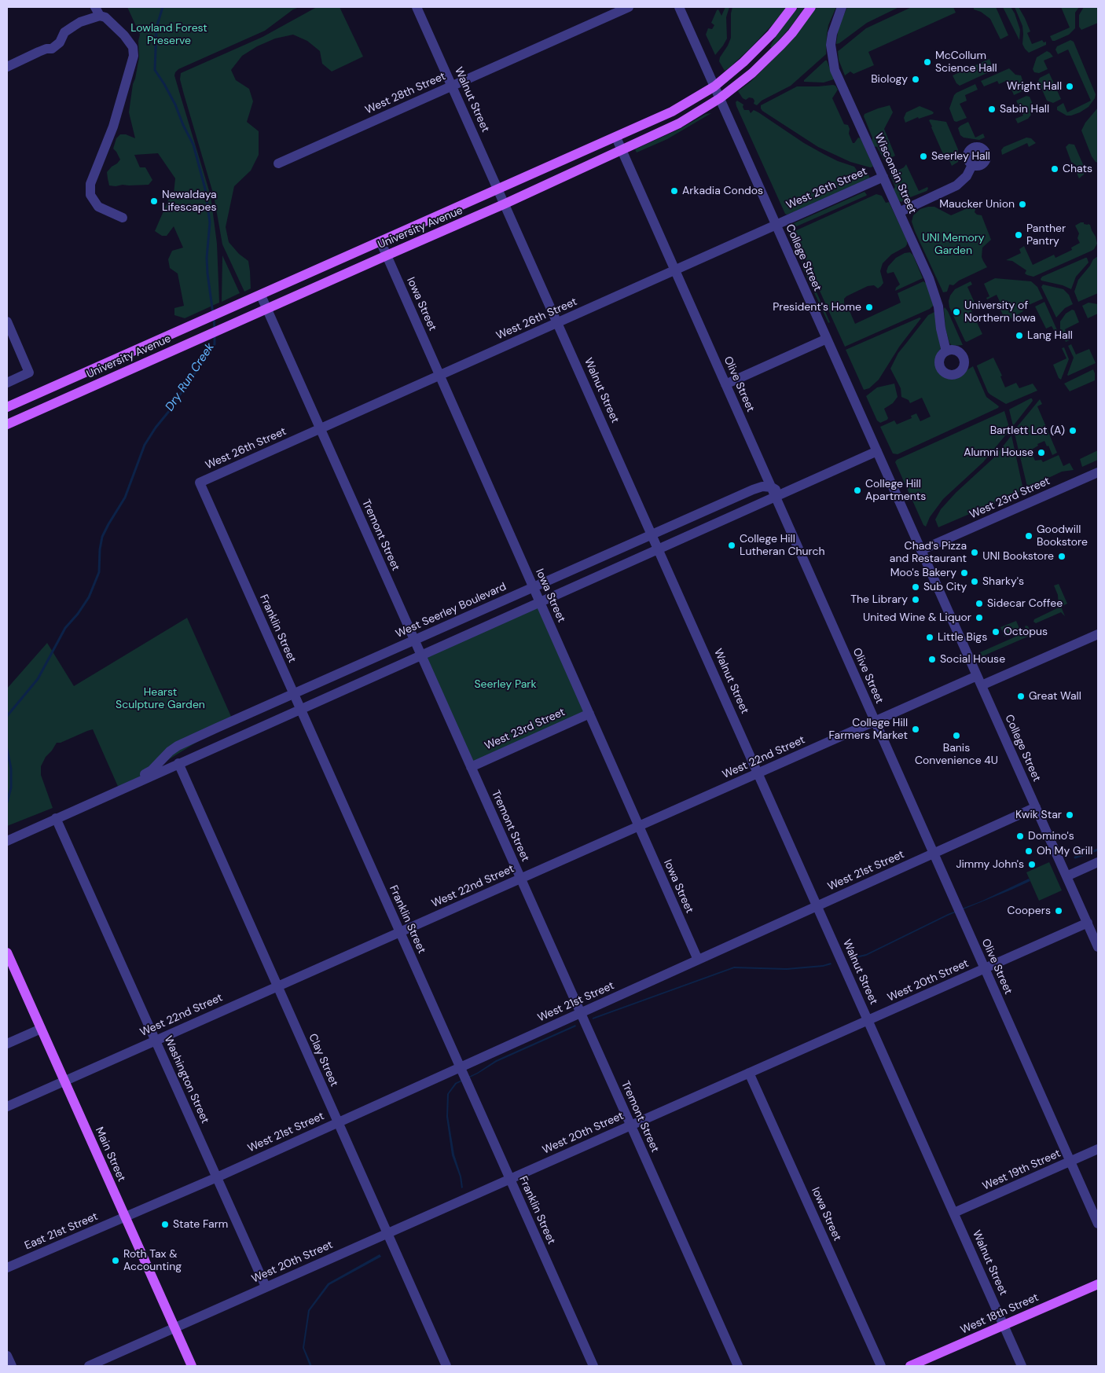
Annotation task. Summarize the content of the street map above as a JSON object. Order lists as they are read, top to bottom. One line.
{"streets":{"main road":["University Avenue","Main Street","West 18th Street"],"street":["West 28th Street","Walnut Street","Wisconsin Street","West 26th Street","College Street","Iowa Street","Olive Street","West 23rd Street","Tremont Street","West Seerley Boulevard","Franklin Street","West 22nd Street","West 21st Street","West 20th Street","Clay Street","Washington Street","West 19th Street","East 21st Street"]},"crossings":[["West 28th Street","Walnut Street"],["Walnut Street","West 26th Street"],["Walnut Street","University Avenue"],["Walnut Street","West Seerley Boulevard"],["Walnut Street","West 22nd Street"],["Walnut Street","West 21st Street"],["Walnut Street","West 20th Street"],["Walnut Street","West 19th Street"],["Walnut Street","West 18th Street"],["Wisconsin Street","West 26th Street"],["West 26th Street","College Street"],["West 26th Street","Iowa Street"],["West 26th Street","Olive Street"],["West 26th Street","Tremont Street"],["West 26th Street","Franklin Street"],["University Avenue","College Street"],["University Avenue","Iowa Street"],["University Avenue","Olive Street"],["University Avenue","Tremont Street"],["College Street","West 23rd Street"],["College Street","West Seerley Boulevard"],["College Street","West 22nd Street"],["College Street","West 21st Street"],["College Street","West 20th Street"],["Iowa Street","West 23rd Street"],["Iowa Street","West Seerley Boulevard"],["Iowa Street","West 22nd Street"],["Iowa Street","West 21st Street"],["Iowa Street","West 20th Street"],["Olive Street","West Seerley Boulevard"],["Olive Street","West 22nd Street"],["Olive Street","West 21st Street"],["Olive Street","West 20th Street"],["Olive Street","West 19th Street"],["West 23rd Street","Tremont Street"],["Tremont Street","West Seerley Boulevard"],["Tremont Street","West 22nd Street"],["Tremont Street","West 21st Street"],["Tremont Street","West 20th Street"],["West Seerley Boulevard","Franklin Street"],["West Seerley Boulevard","Clay Street"],["West Seerley Boulevard","Washington Street"],["Franklin Street","West 22nd Street"],["Franklin Street","West 21st Street"],["Franklin Street","West 20th Street"],["West 22nd Street","Clay Street"],["West 22nd Street","Washington Street"],["West 22nd Street","Main Street"],["West 21st Street","Clay Street"],["West 21st Street","Washington Street"],["West 21st Street","Main Street"],["West 21st Street","East 21st Street"],["West 20th Street","Clay Street"],["West 20th Street","Washington Street"],["West 20th Street","Main Street"],["Main Street","East 21st Street"]],"water":["Dry Run Creek"],"parks":["Lowland Forest Preserve","UNI Memory Garden","Seerley Park","Hearst Sculpture Garden"],"places":["McCollum Science Hall","Biology","Wright Hall","Sabin Hall","Seerley Hall","Chats","Arkadia Condos","Newaldaya Lifescapes","Maucker Union","Panther Pantry","President's Home","University of Northern Iowa","Lang Hall","Bartlett Lot (A)","Alumni House","College Hill Apartments","Goodwill Bookstore","College Hill Lutheran Church","Chad's Pizza and Restaurant","UNI Bookstore","Moo's Bakery","Sharky's","Sub City","The Library","Sidecar Coffee","United Wine & Liquor","Octopus","Little Bigs","Social House","Great Wall","College Hill Farmers Market","Banis Convenience 4U","Kwik Star","Domino's","Oh My Grill","Jimmy John's","Coopers","State Farm","Roth Tax & Accounting"]}
